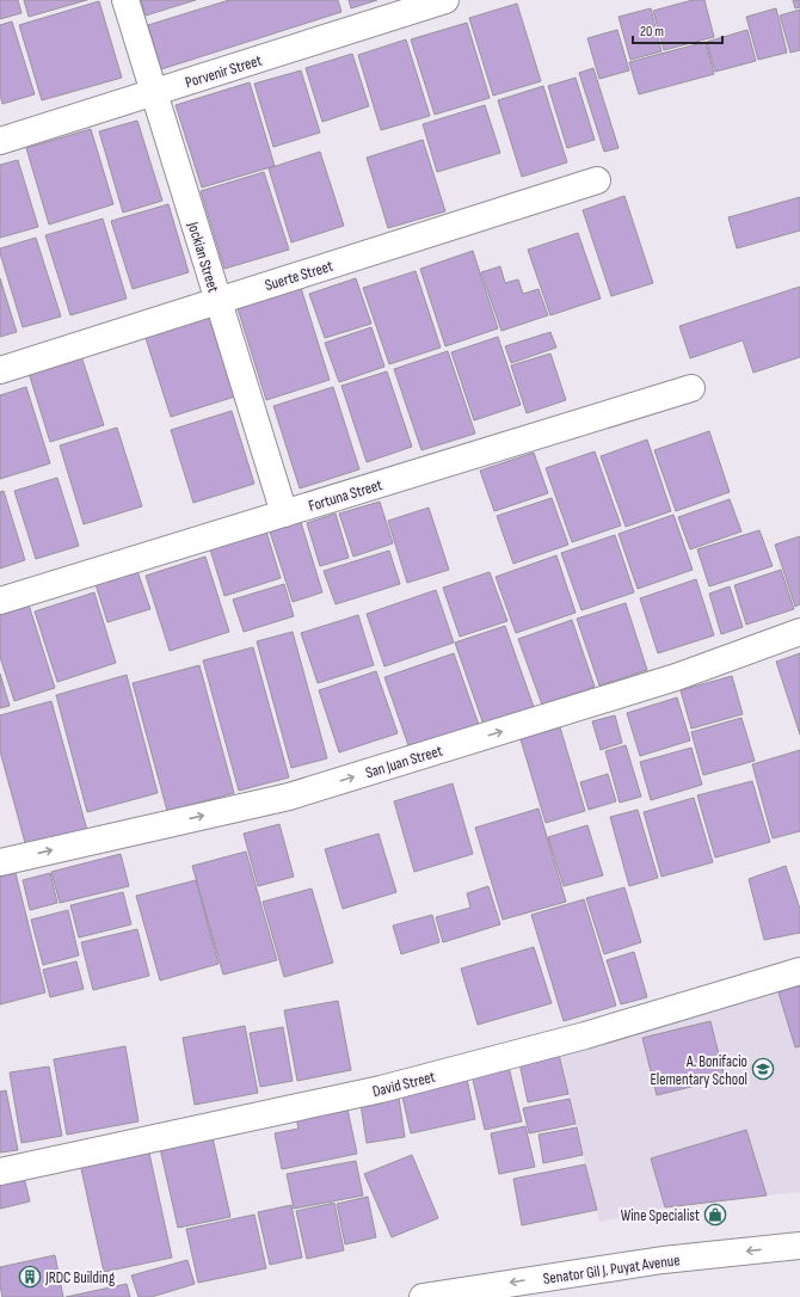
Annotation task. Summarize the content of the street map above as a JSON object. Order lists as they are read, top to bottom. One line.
{"streets":{"street":["Porvenir Street","Jockian Street","Suerte Street","Fortuna Street","San Juan Street","David Street","Senator Gil J. Puyat Avenue"]},"crossings":[["Porvenir Street","Jockian Street"],["Jockian Street","Suerte Street"],["Jockian Street","Fortuna Street"]],"one_way":["San Juan Street","Senator Gil J. Puyat Avenue"],"places":{"school or university":["A. Bonifacio Elementary School"],"shop":["Wine Specialist"],"building":["JRDC Building"]},"scale_bar":"20 m"}
